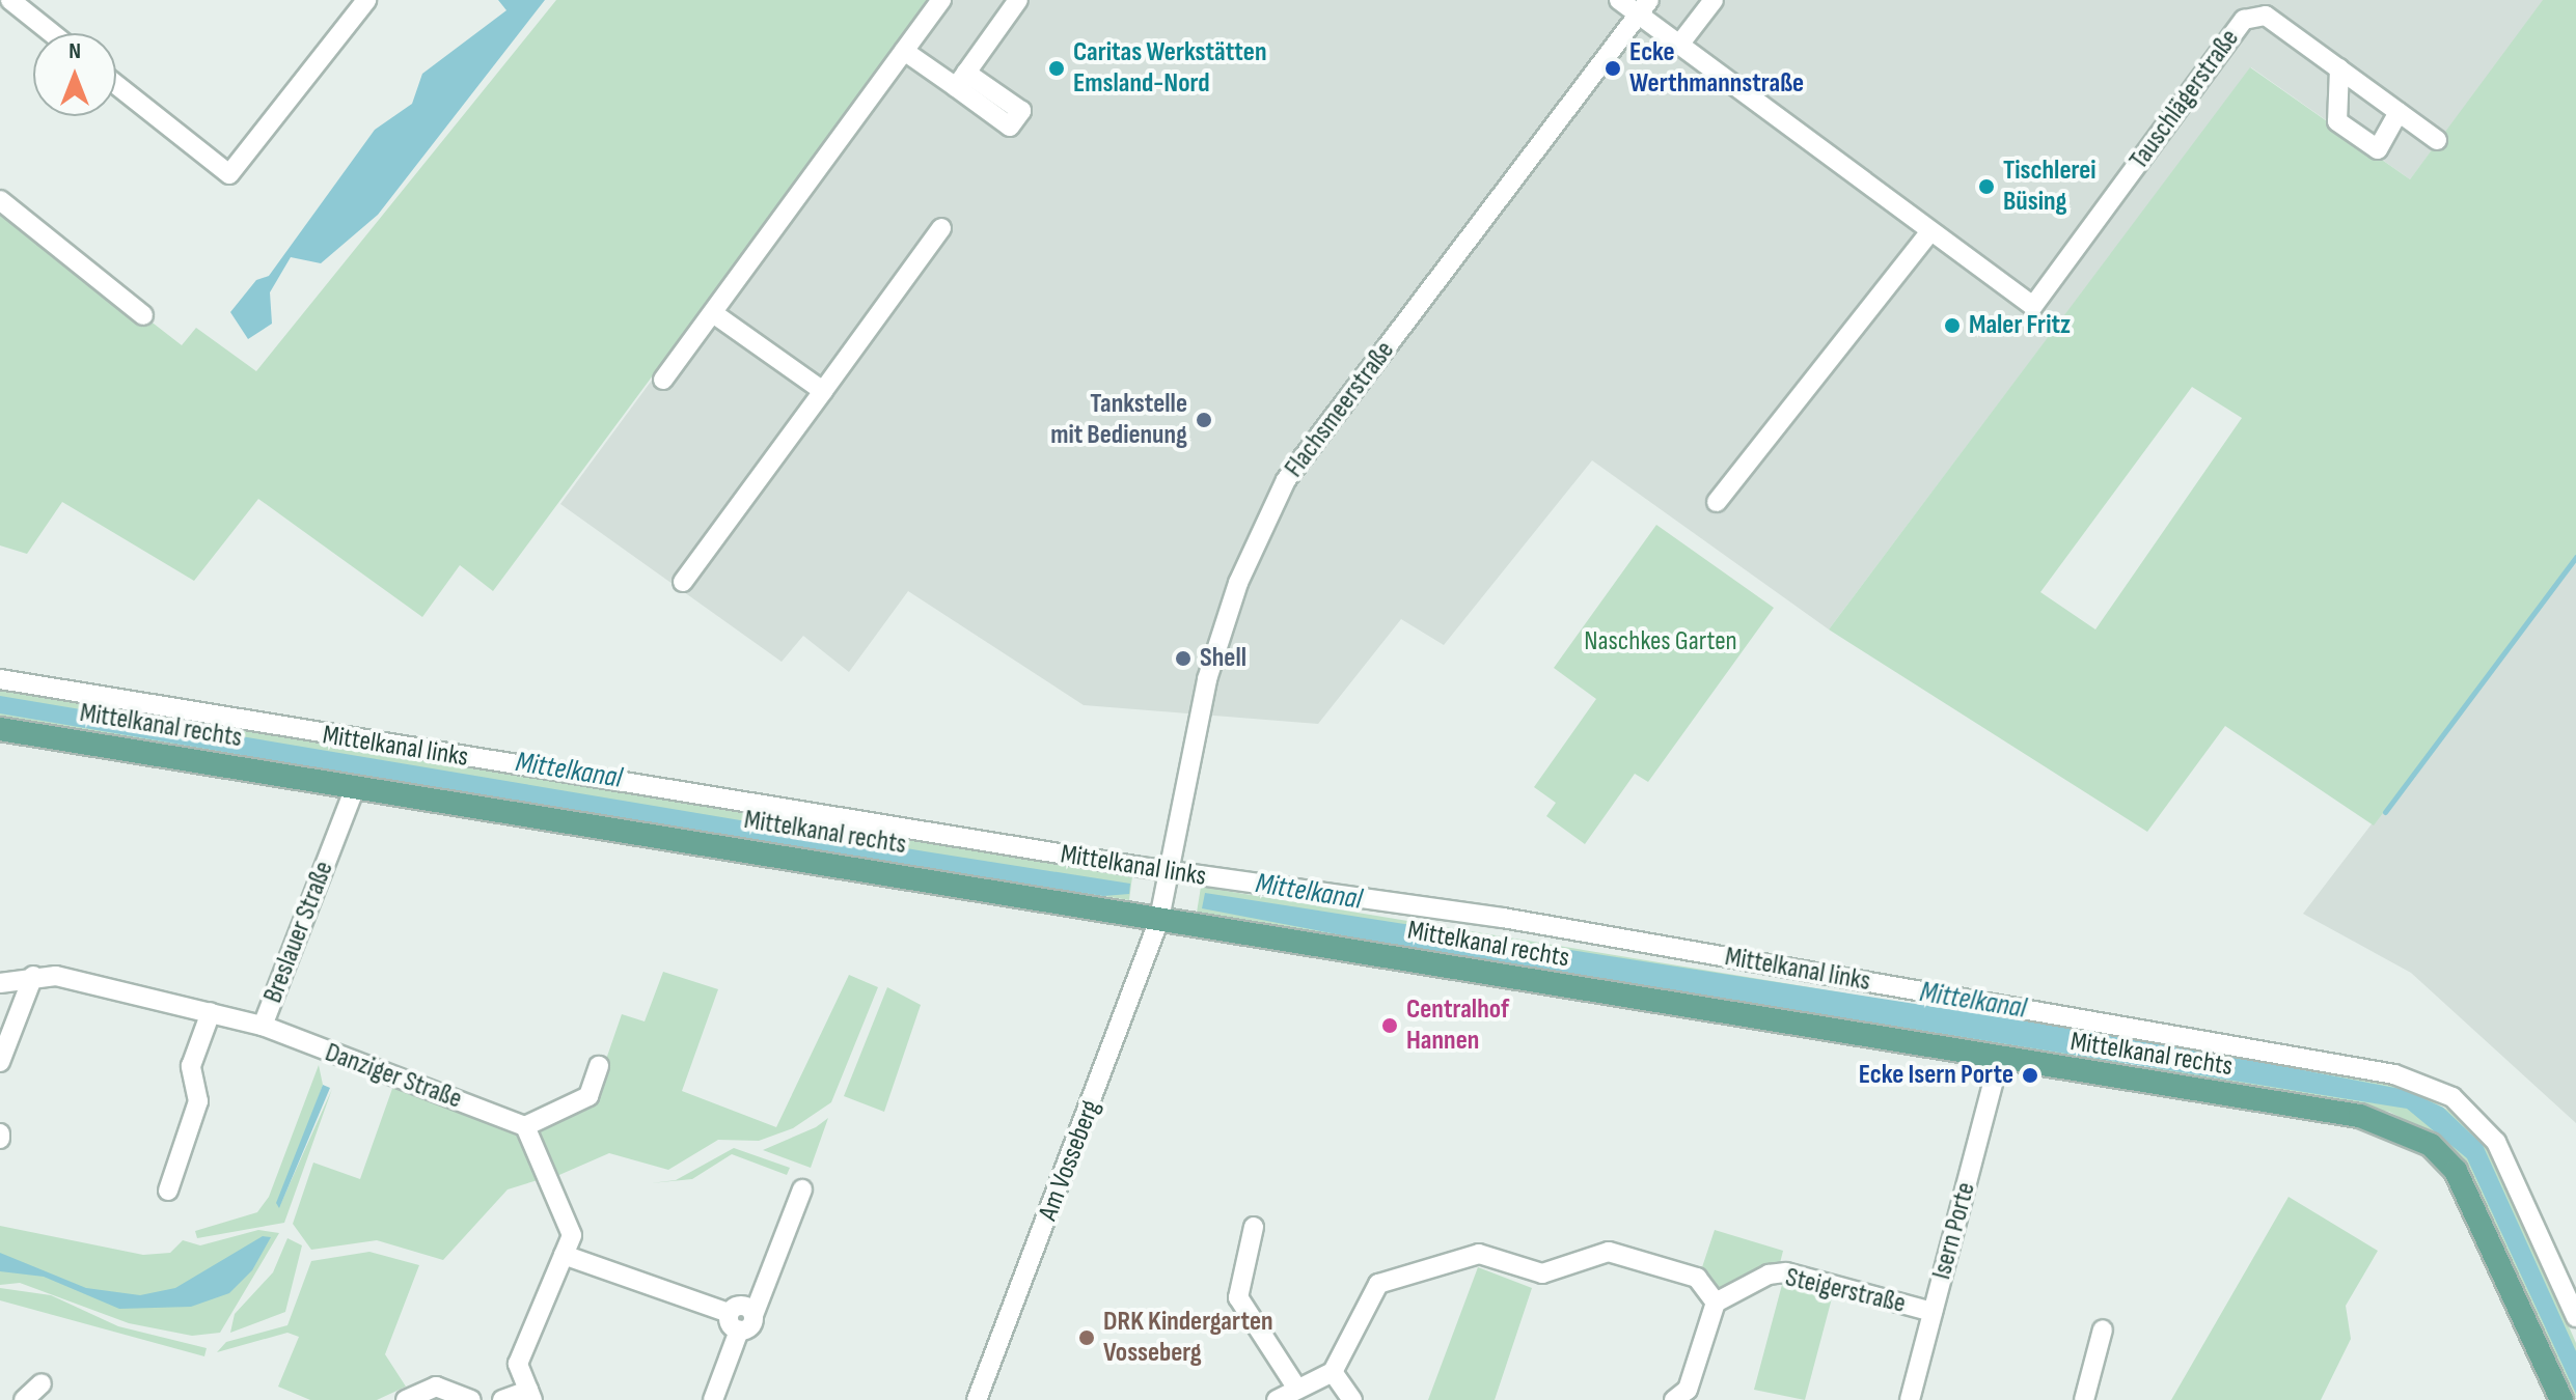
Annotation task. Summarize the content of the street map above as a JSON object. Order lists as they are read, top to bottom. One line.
{"streets":{"main road":["Mittelkanal rechts"],"street":["Tauschlägerstraße","Flachsmeerstraße","Mittelkanal links","Breslauer Straße","Danziger Straße","Am Vosseberg","Isern Porte","Steigerstraße"]},"crossings":[["Tauschlägerstraße","Flachsmeerstraße"],["Flachsmeerstraße","Mittelkanal rechts"],["Flachsmeerstraße","Mittelkanal links"],["Flachsmeerstraße","Am Vosseberg"],["Mittelkanal rechts","Mittelkanal links"],["Mittelkanal rechts","Breslauer Straße"],["Mittelkanal rechts","Am Vosseberg"],["Mittelkanal rechts","Isern Porte"],["Mittelkanal links","Am Vosseberg"],["Breslauer Straße","Danziger Straße"],["Isern Porte","Steigerstraße"]],"water":["Mittelkanal"],"parks":["Naschkes Garten"],"places":["Caritas Werkstätten Emsland-Nord","Ecke Werthmannstraße","Tischlerei Büsing","Maler Fritz","Tankstelle mit Bedienung","Shell","Centralhof Hannen","Ecke Isern Porte","DRK Kindergarten Vosseberg"],"north":"top"}
